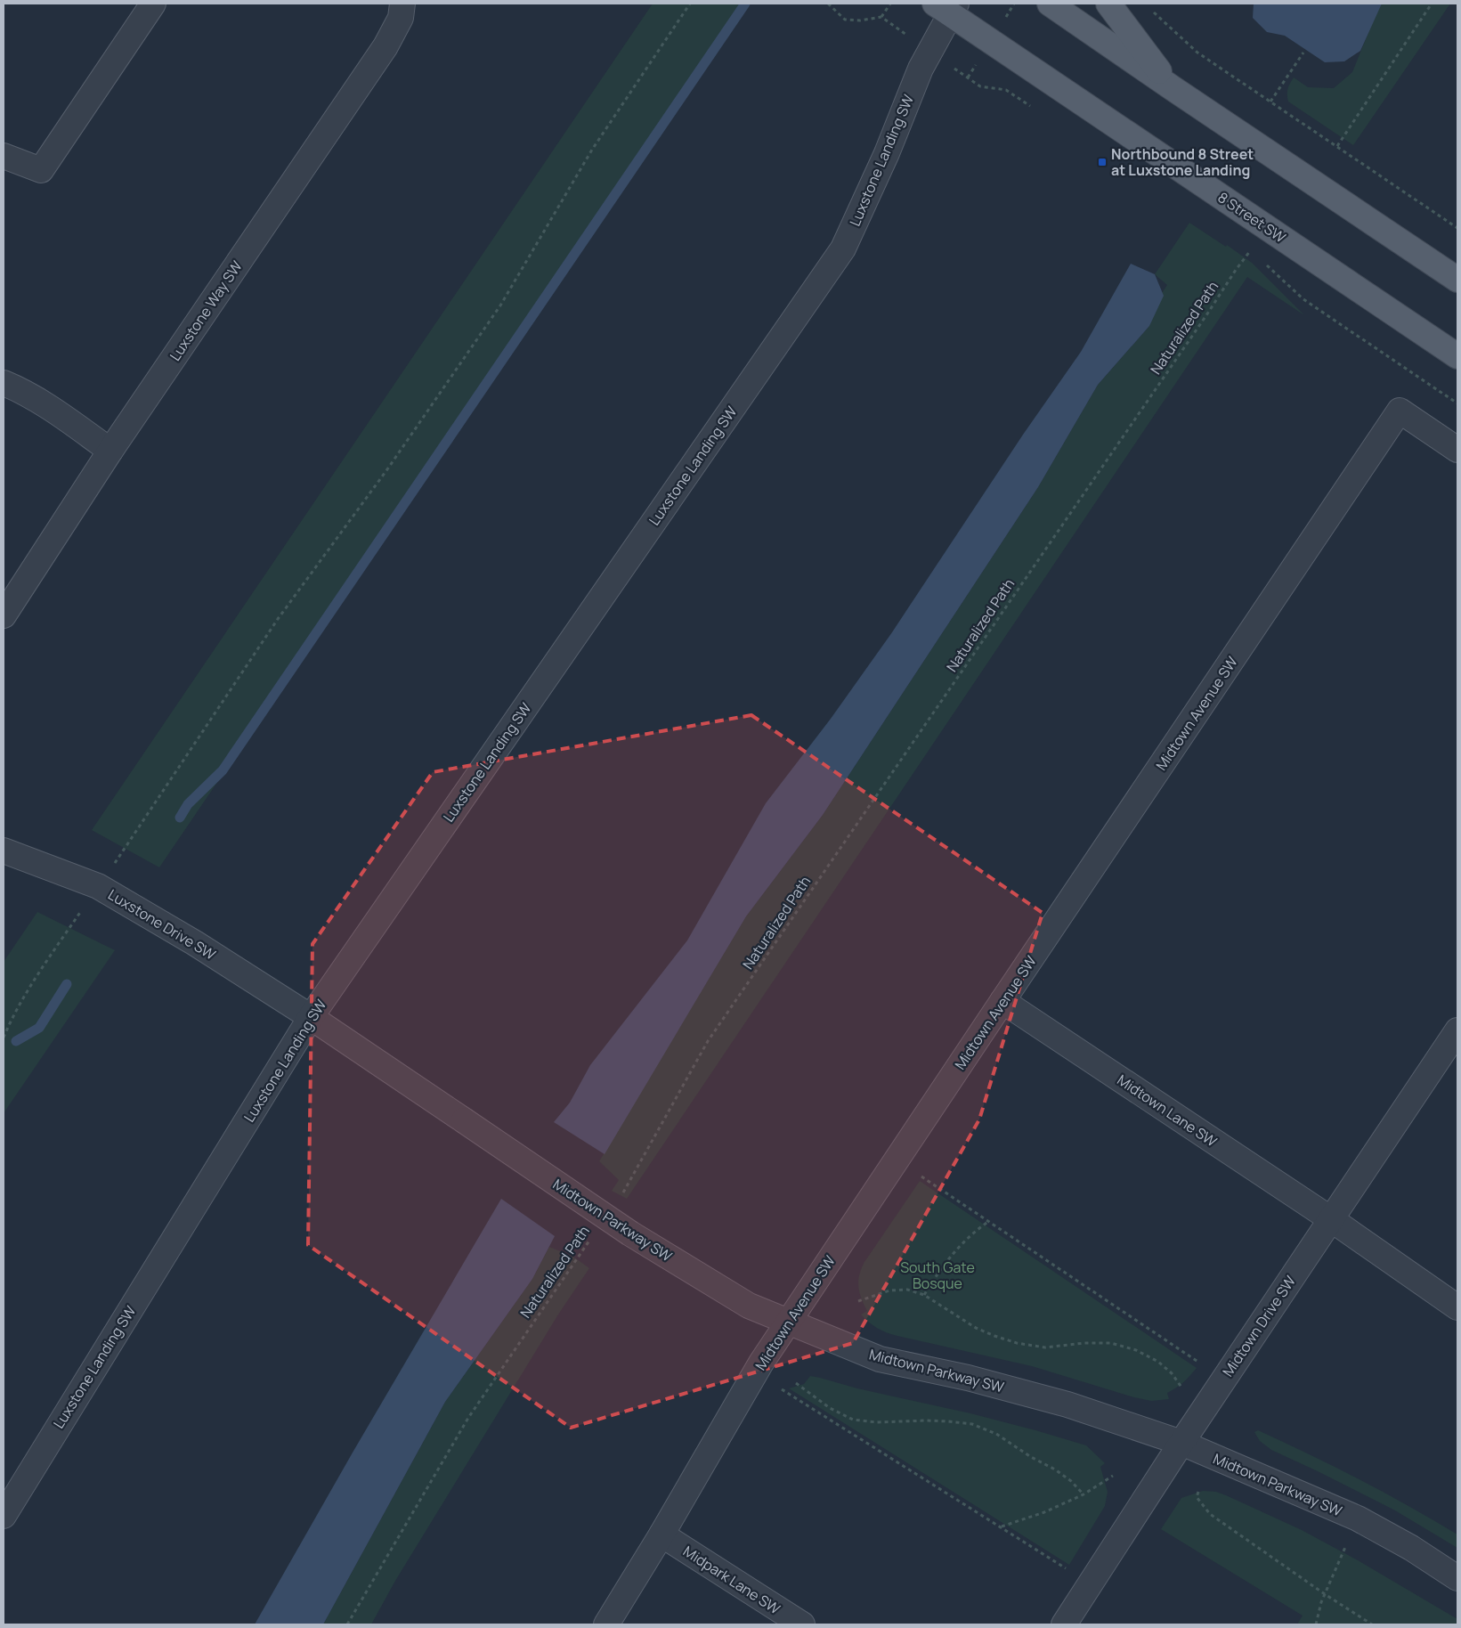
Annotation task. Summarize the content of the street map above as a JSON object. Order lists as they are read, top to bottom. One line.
{"streets":{"main road":["8 Street SW"],"street":["Luxstone Landing SW","Luxstone Way SW","Midtown Avenue SW","Luxstone Drive SW","Midtown Lane SW","Midtown Parkway SW","Midtown Drive SW","Midpark Lane SW"],"path":["Naturalized Path"]},"crossings":[["Luxstone Landing SW","8 Street SW"],["Luxstone Landing SW","Luxstone Drive SW"],["Luxstone Landing SW","Midtown Parkway SW"],["Midtown Avenue SW","Midtown Lane SW"],["Midtown Avenue SW","Midtown Parkway SW"],["Midtown Avenue SW","Midpark Lane SW"],["Luxstone Drive SW","Midtown Parkway SW"],["Midtown Lane SW","Midtown Drive SW"],["Midtown Parkway SW","Midtown Drive SW"]],"parks":["South Gate Bosque"],"places":{"transit":["Northbound 8 Street at Luxstone Landing"]}}
